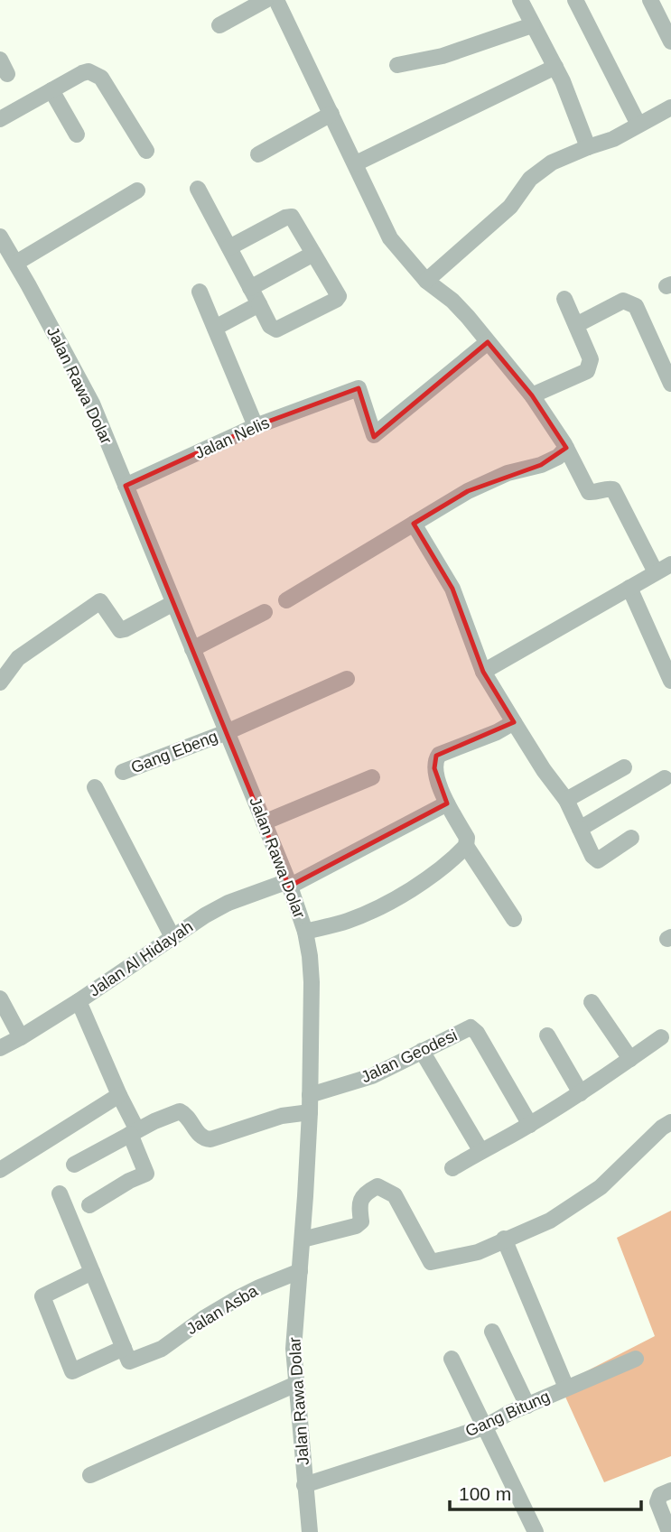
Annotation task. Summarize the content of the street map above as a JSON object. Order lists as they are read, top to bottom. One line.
{"streets":{"street":["Jalan Rawa Dolar","Jalan Nelis","Gang Ebeng","Jalan Al Hidayah","Jalan Geodesi","Jalan Asba","Gang Bitung"]},"crossings":[["Jalan Rawa Dolar","Jalan Nelis"],["Jalan Rawa Dolar","Gang Ebeng"],["Jalan Rawa Dolar","Jalan Al Hidayah"],["Jalan Rawa Dolar","Jalan Geodesi"],["Jalan Rawa Dolar","Jalan Asba"],["Jalan Rawa Dolar","Gang Bitung"]],"scale_bar":"100 m"}
